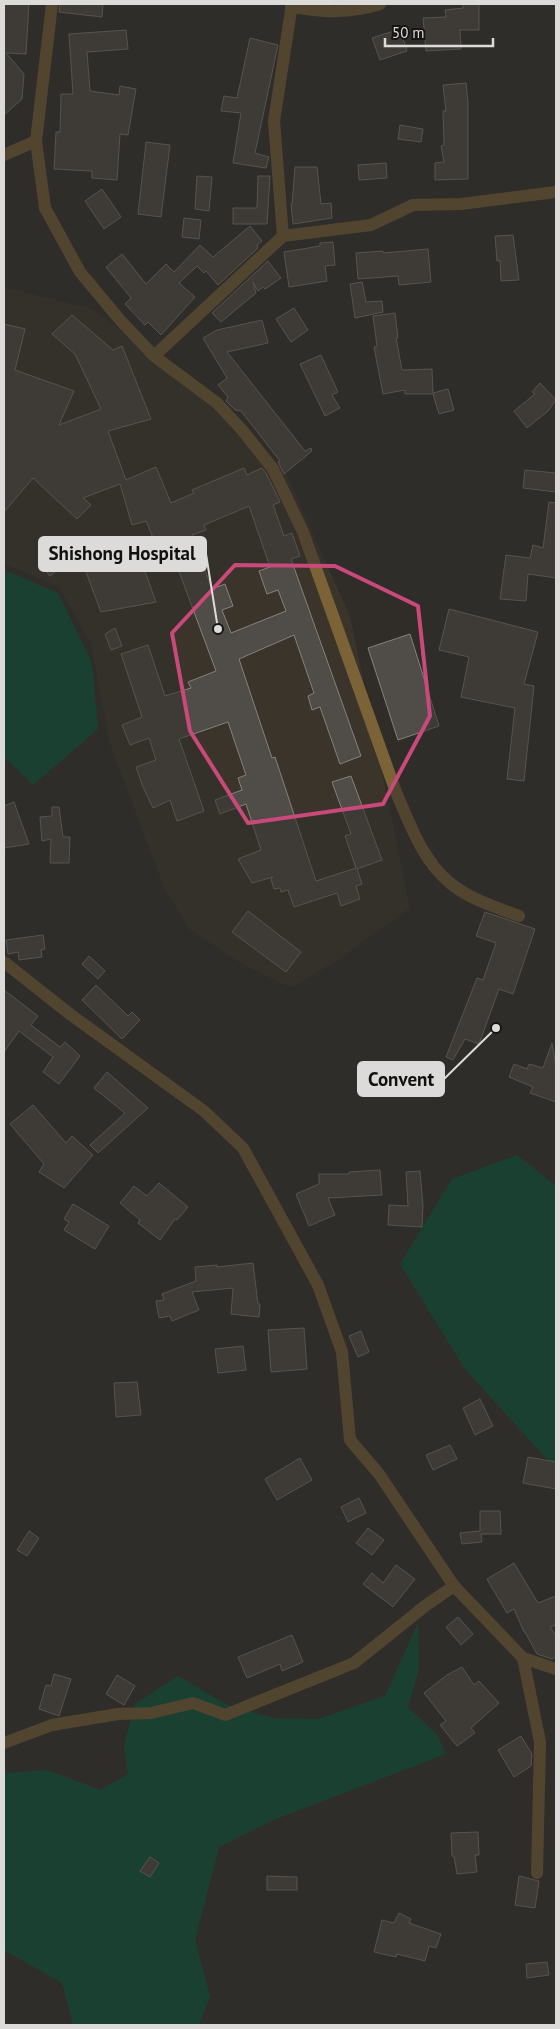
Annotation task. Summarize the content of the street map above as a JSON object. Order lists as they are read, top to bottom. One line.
{"places":["Shishong Hospital","Convent"],"scale_bar":"50 m"}
